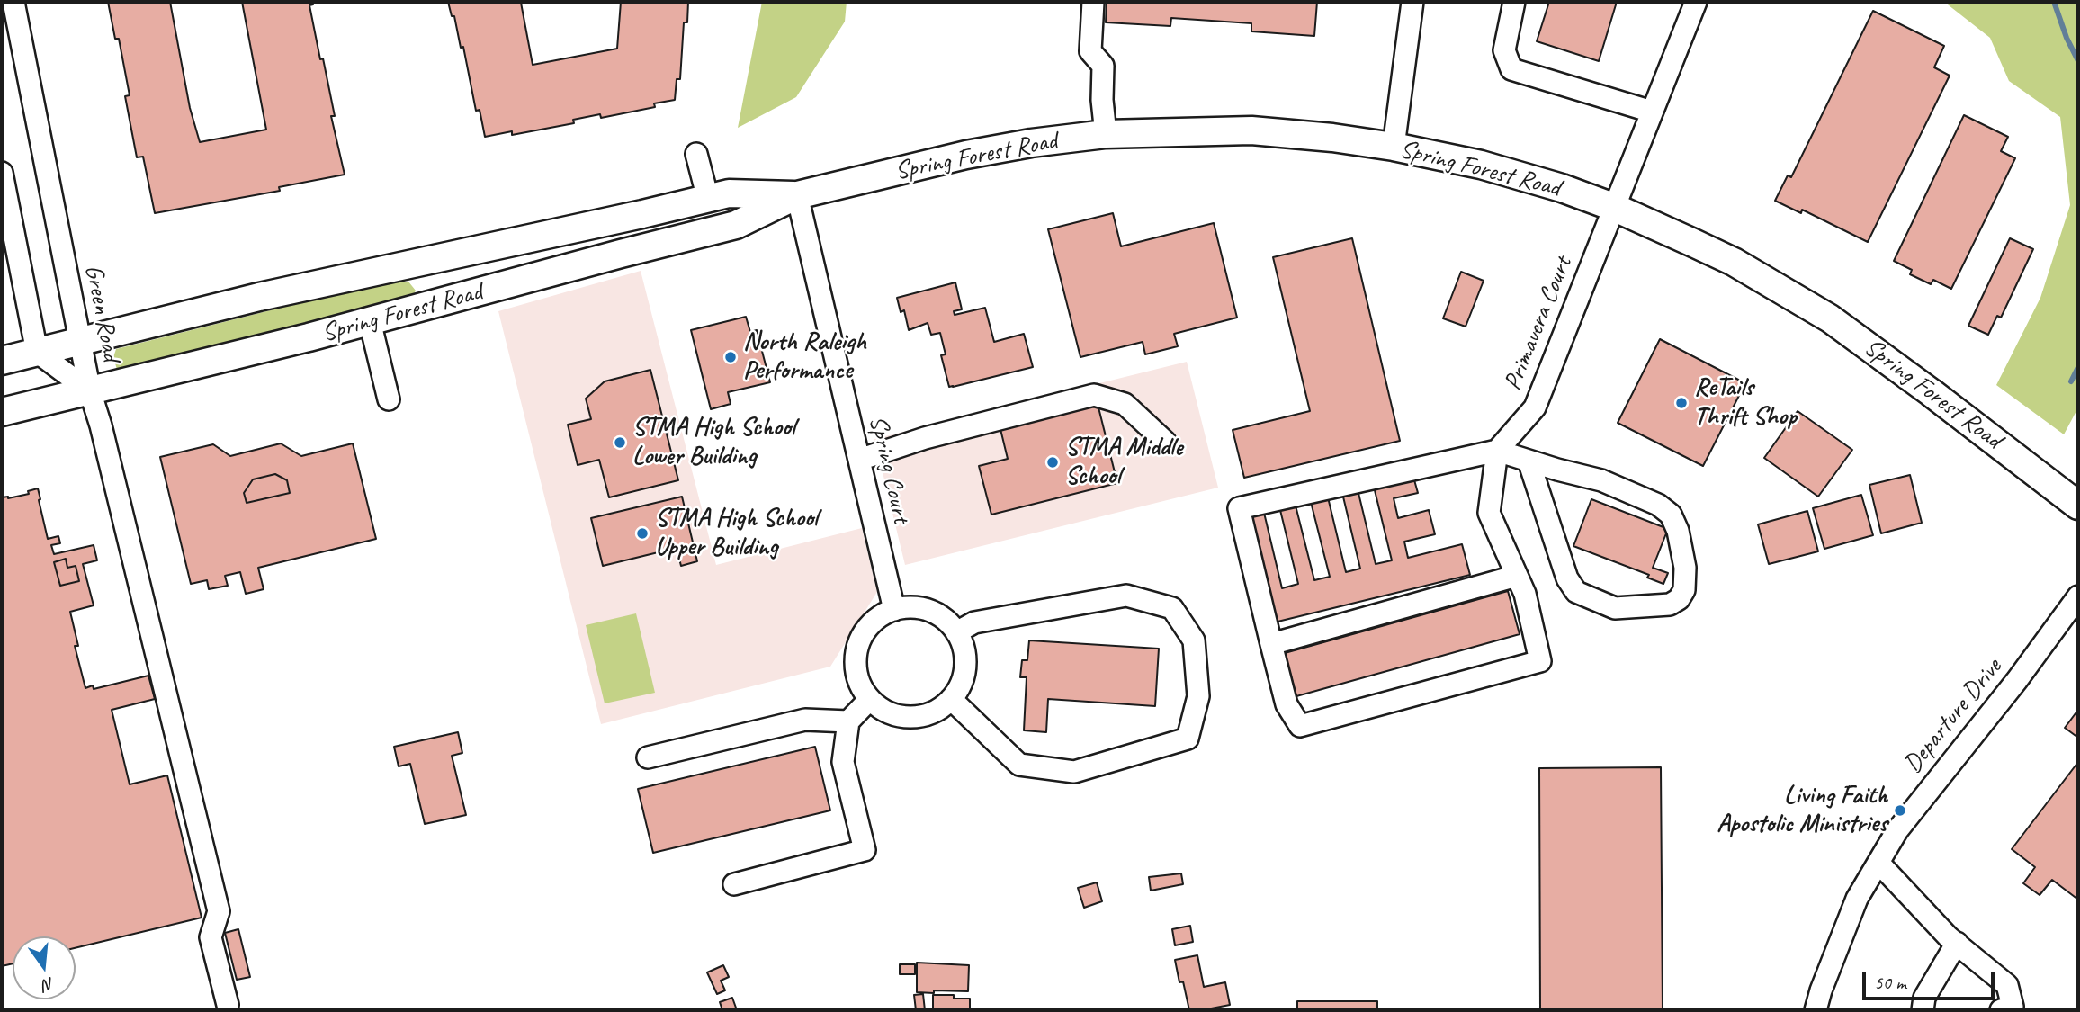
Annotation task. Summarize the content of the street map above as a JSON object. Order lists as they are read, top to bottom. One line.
{"streets":{"main road":["Spring Forest Road"],"street":["Green Road","Primavera Court","Spring Court","Departure Drive"]},"crossings":[["Spring Forest Road","Green Road"],["Spring Forest Road","Primavera Court"],["Spring Forest Road","Spring Court"]],"places":["North Raleigh Performance","ReTails Thrift Shop","STMA High School Lower Building","STMA Middle School","STMA High School Upper Building","Living Faith Apostolic Ministries"],"scale_bar":"50 m","north":"bottom"}
